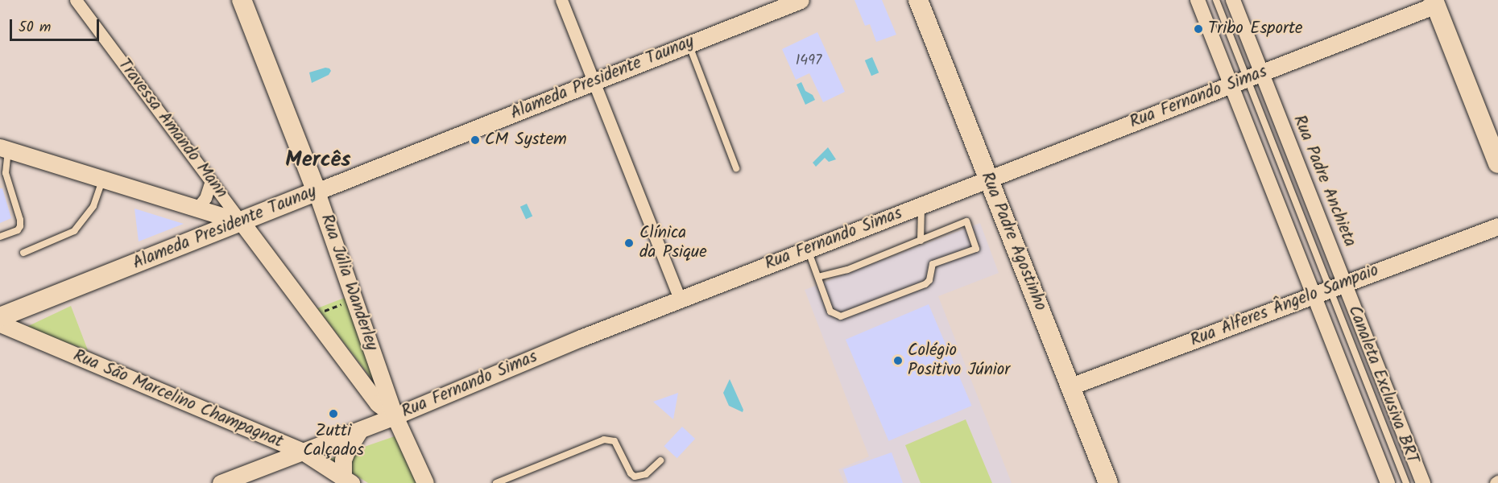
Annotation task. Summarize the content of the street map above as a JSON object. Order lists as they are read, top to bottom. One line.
{"streets":{"main road":["Alameda Presidente Taunay","Rua Fernando Simas","Travessa Amando Mann","Rua Padre Agostinho","Rua Júlia Wanderley","Rua Alferes Ângelo Sampaio","Rua São Marcelino Champagnat"],"street":["Rua Padre Anchieta"],"lane":["Canaleta Exclusiva BRT"]},"crossings":[["Alameda Presidente Taunay","Travessa Amando Mann"],["Alameda Presidente Taunay","Rua Júlia Wanderley"],["Alameda Presidente Taunay","Rua São Marcelino Champagnat"],["Rua Fernando Simas","Travessa Amando Mann"],["Rua Fernando Simas","Rua Padre Anchieta"],["Rua Fernando Simas","Rua Padre Agostinho"],["Rua Fernando Simas","Rua Júlia Wanderley"],["Rua Fernando Simas","Rua São Marcelino Champagnat"],["Travessa Amando Mann","Rua Júlia Wanderley"],["Rua Padre Anchieta","Rua Alferes Ângelo Sampaio"],["Rua Padre Anchieta","Canaleta Exclusiva BRT"],["Rua Padre Agostinho","Rua Alferes Ângelo Sampaio"],["Rua Alferes Ângelo Sampaio","Canaleta Exclusiva BRT"]],"districts":["Mercês"],"places":["Tribo Esporte","CM System","Clínica da Psique","Colégio Positivo Júnior","Zutti Calçados"],"house_numbers":["1497"],"scale_bar":"50 m"}
